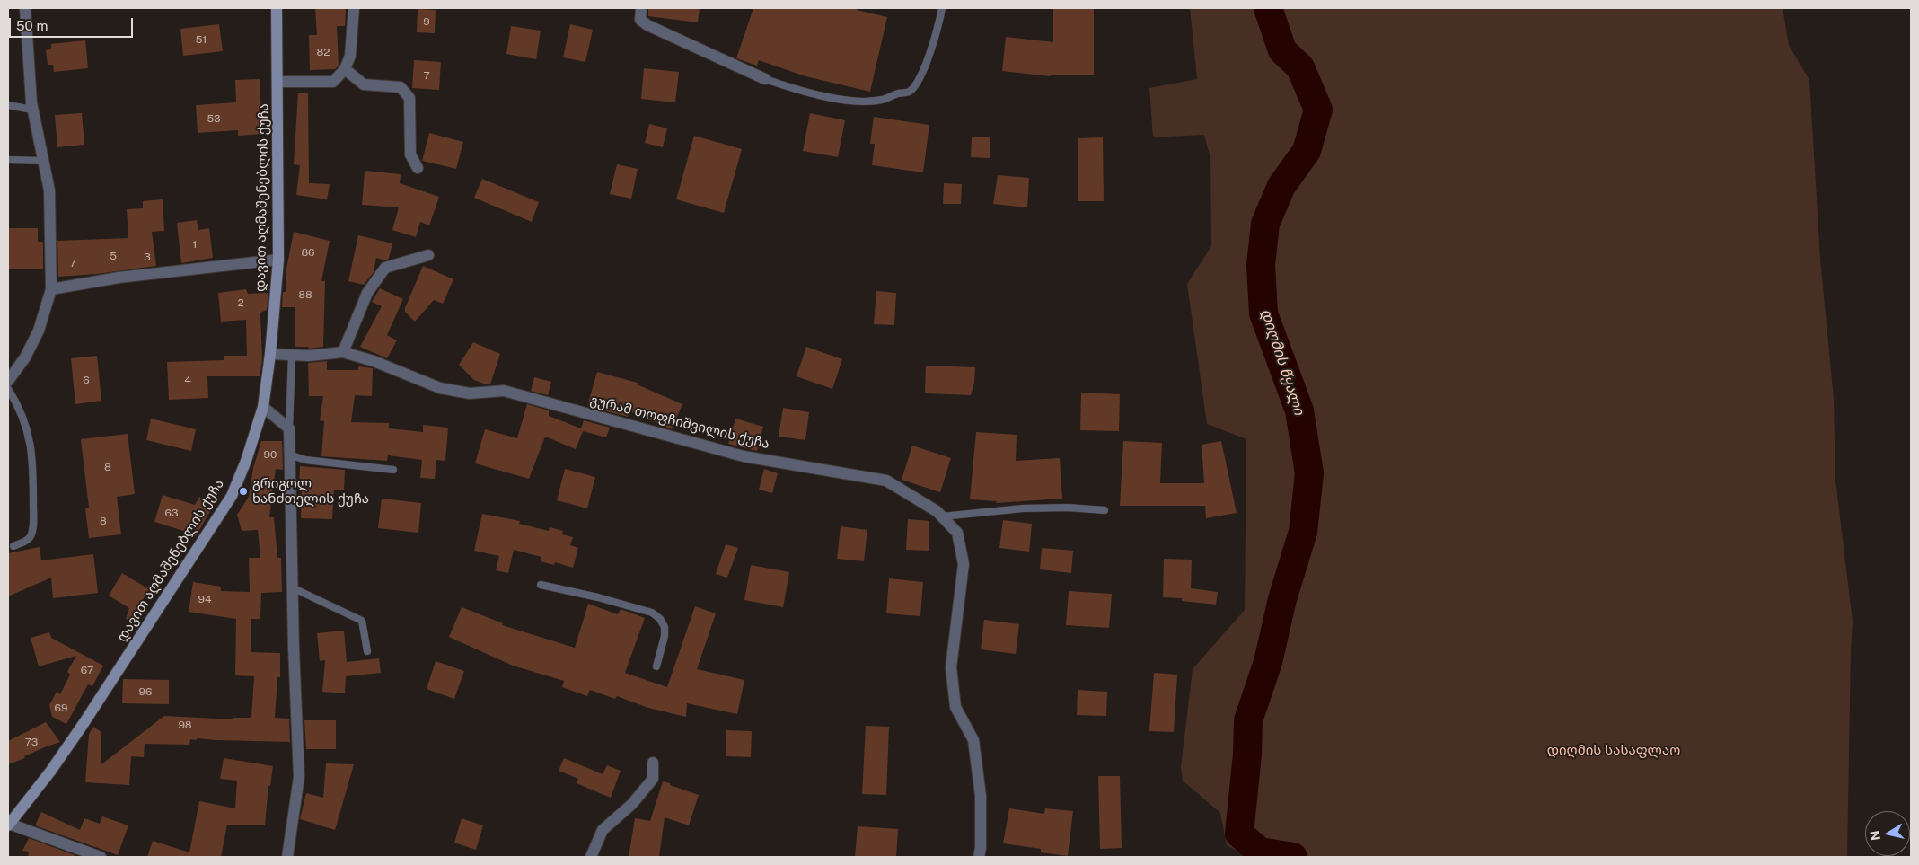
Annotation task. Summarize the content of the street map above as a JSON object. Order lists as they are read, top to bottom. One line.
{"streets":{"street":["დავით აღმაშენებლის ქუჩა","გურამ თოფჩიშვილის ქუჩა"]},"crossings":[["დავით აღმაშენებლის ქუჩა","გურამ თოფჩიშვილის ქუჩა"]],"water":["დიღმის წყალი"],"parks":["დიღმის სასაფლაო"],"places":["გრიგოლ ხანძთელის ქუჩა"],"house_numbers":["9","51","82","7","53","1","86","5","3","7","88","2","6","4","90","8","63","8","94","67","96","69","98","73"],"scale_bar":"50 m","north":"left"}
